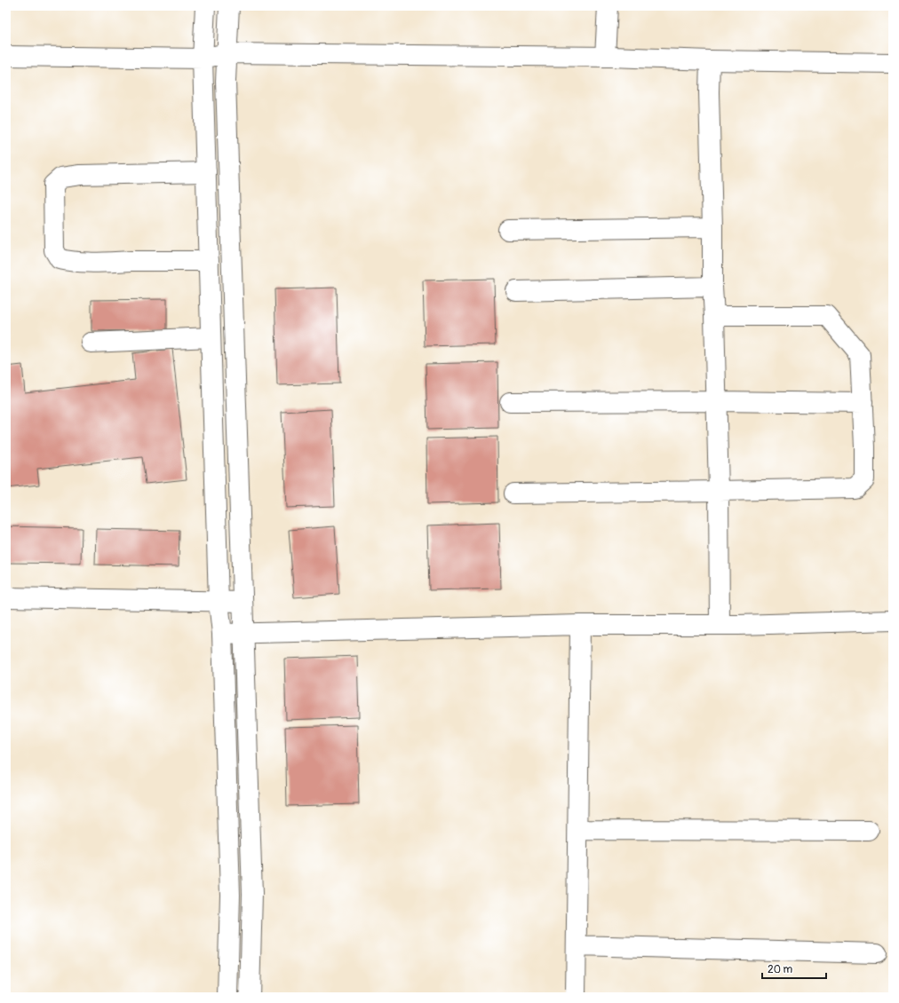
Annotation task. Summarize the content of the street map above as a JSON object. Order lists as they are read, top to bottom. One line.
{"scale_bar":"20 m"}
